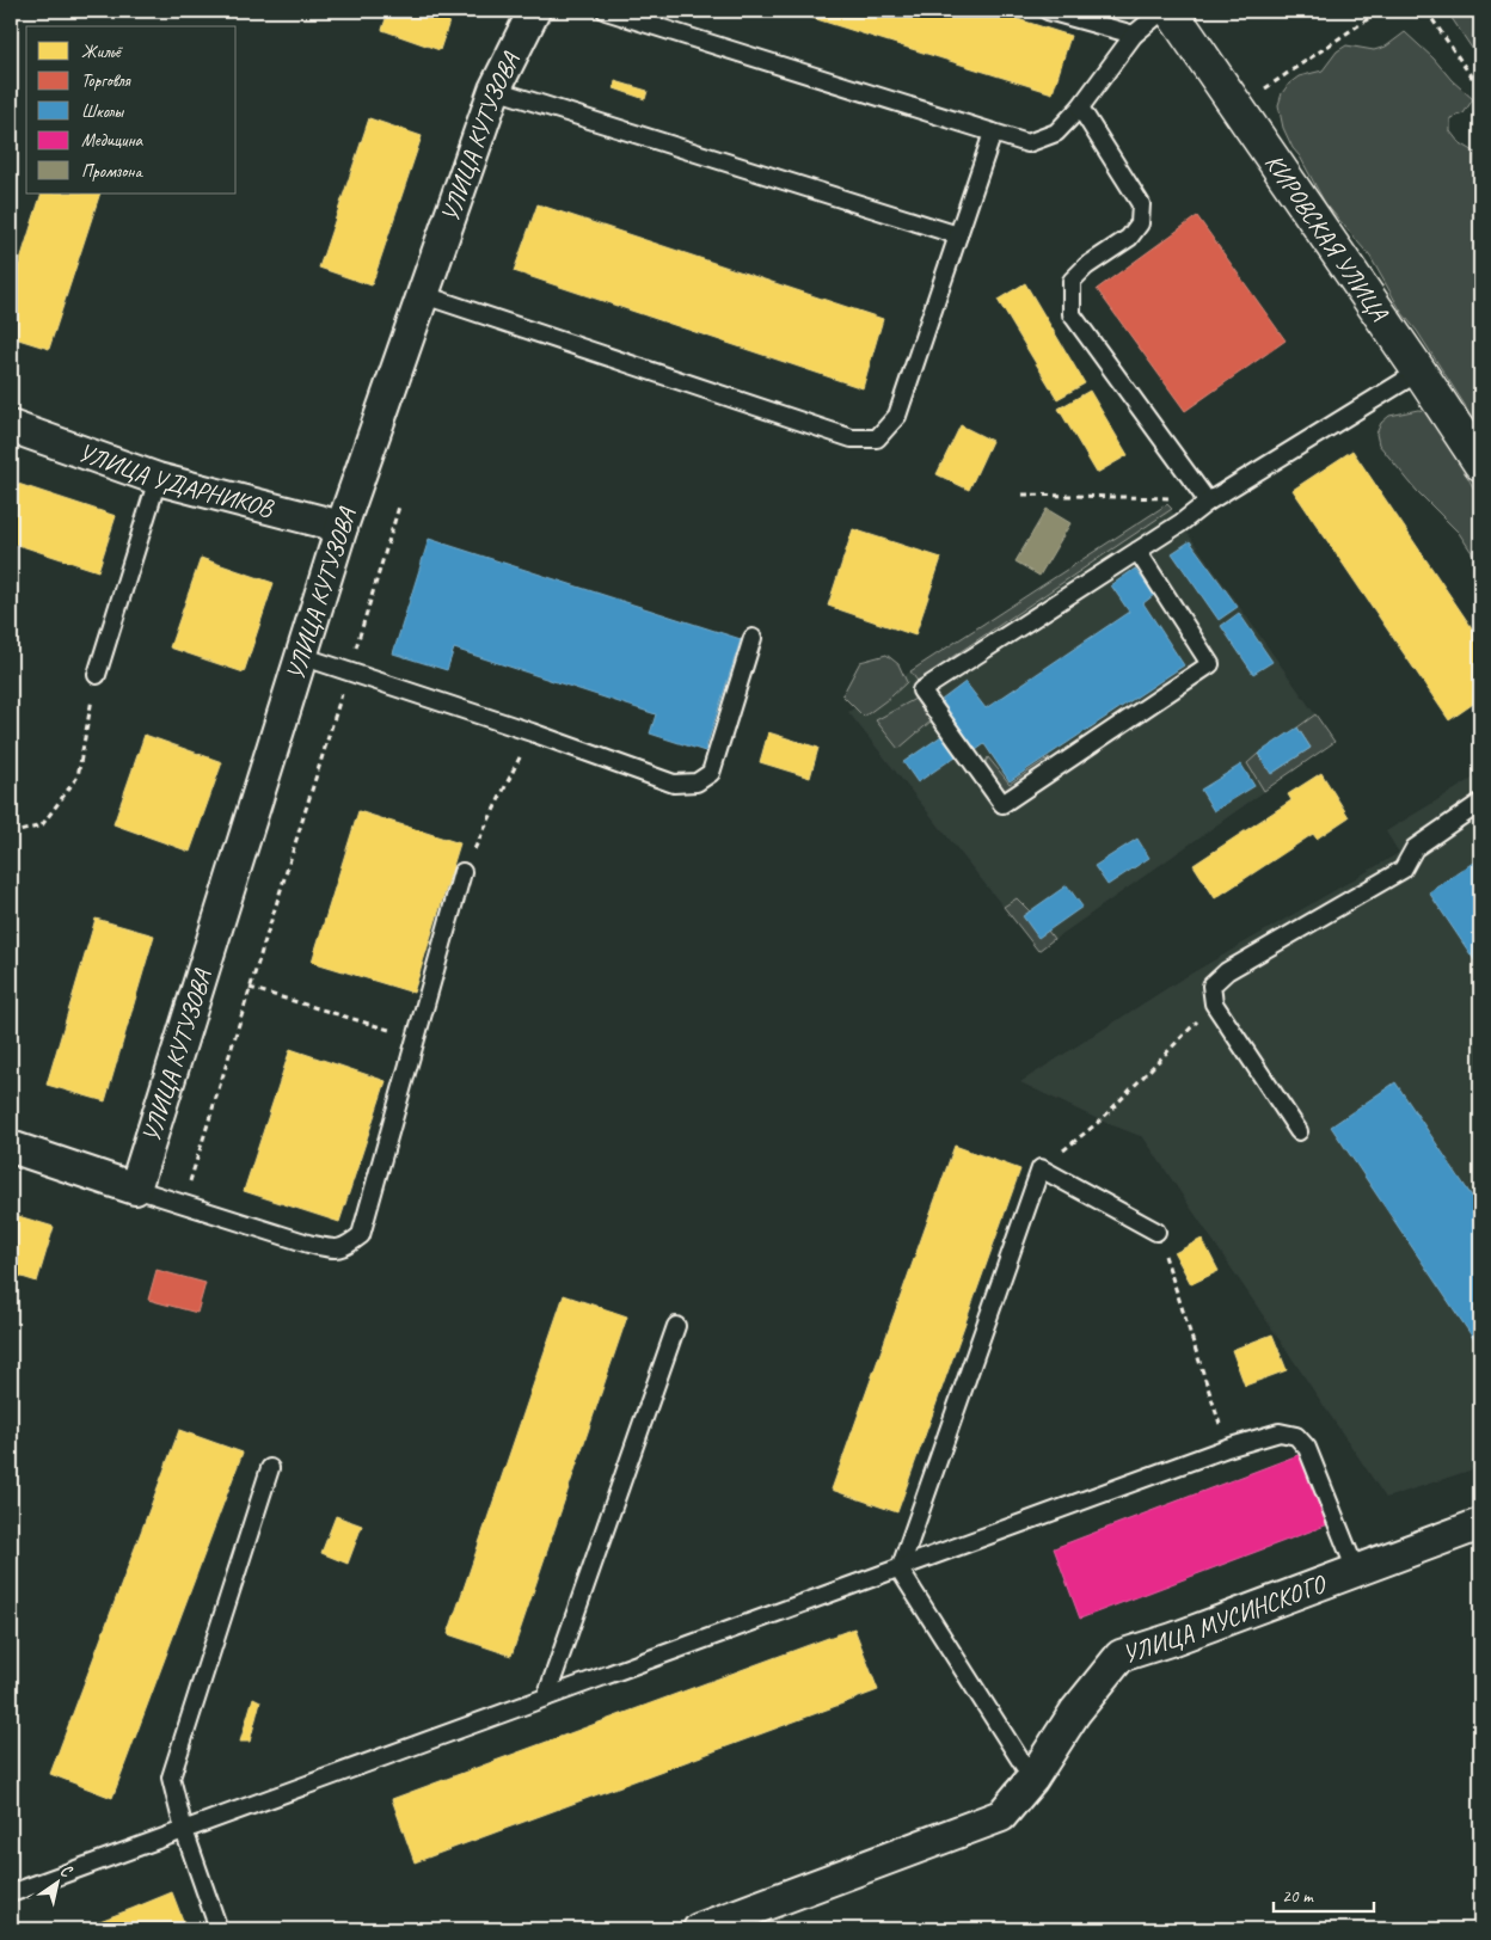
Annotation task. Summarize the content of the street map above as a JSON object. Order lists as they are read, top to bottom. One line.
{"streets":{"street":["УЛИЦА КУТУЗОВА","КИРОВСКАЯ УЛИЦА","УЛИЦА УДАРНИКОВ","УЛИЦА МУСИНСКОГО"]},"crossings":[["УЛИЦА КУТУЗОВА","УЛИЦА УДАРНИКОВ"]],"legend":["Жильё","Торговля","Школы","Медицина","Промзона"],"scale_bar":"20 m","north":"top right"}
